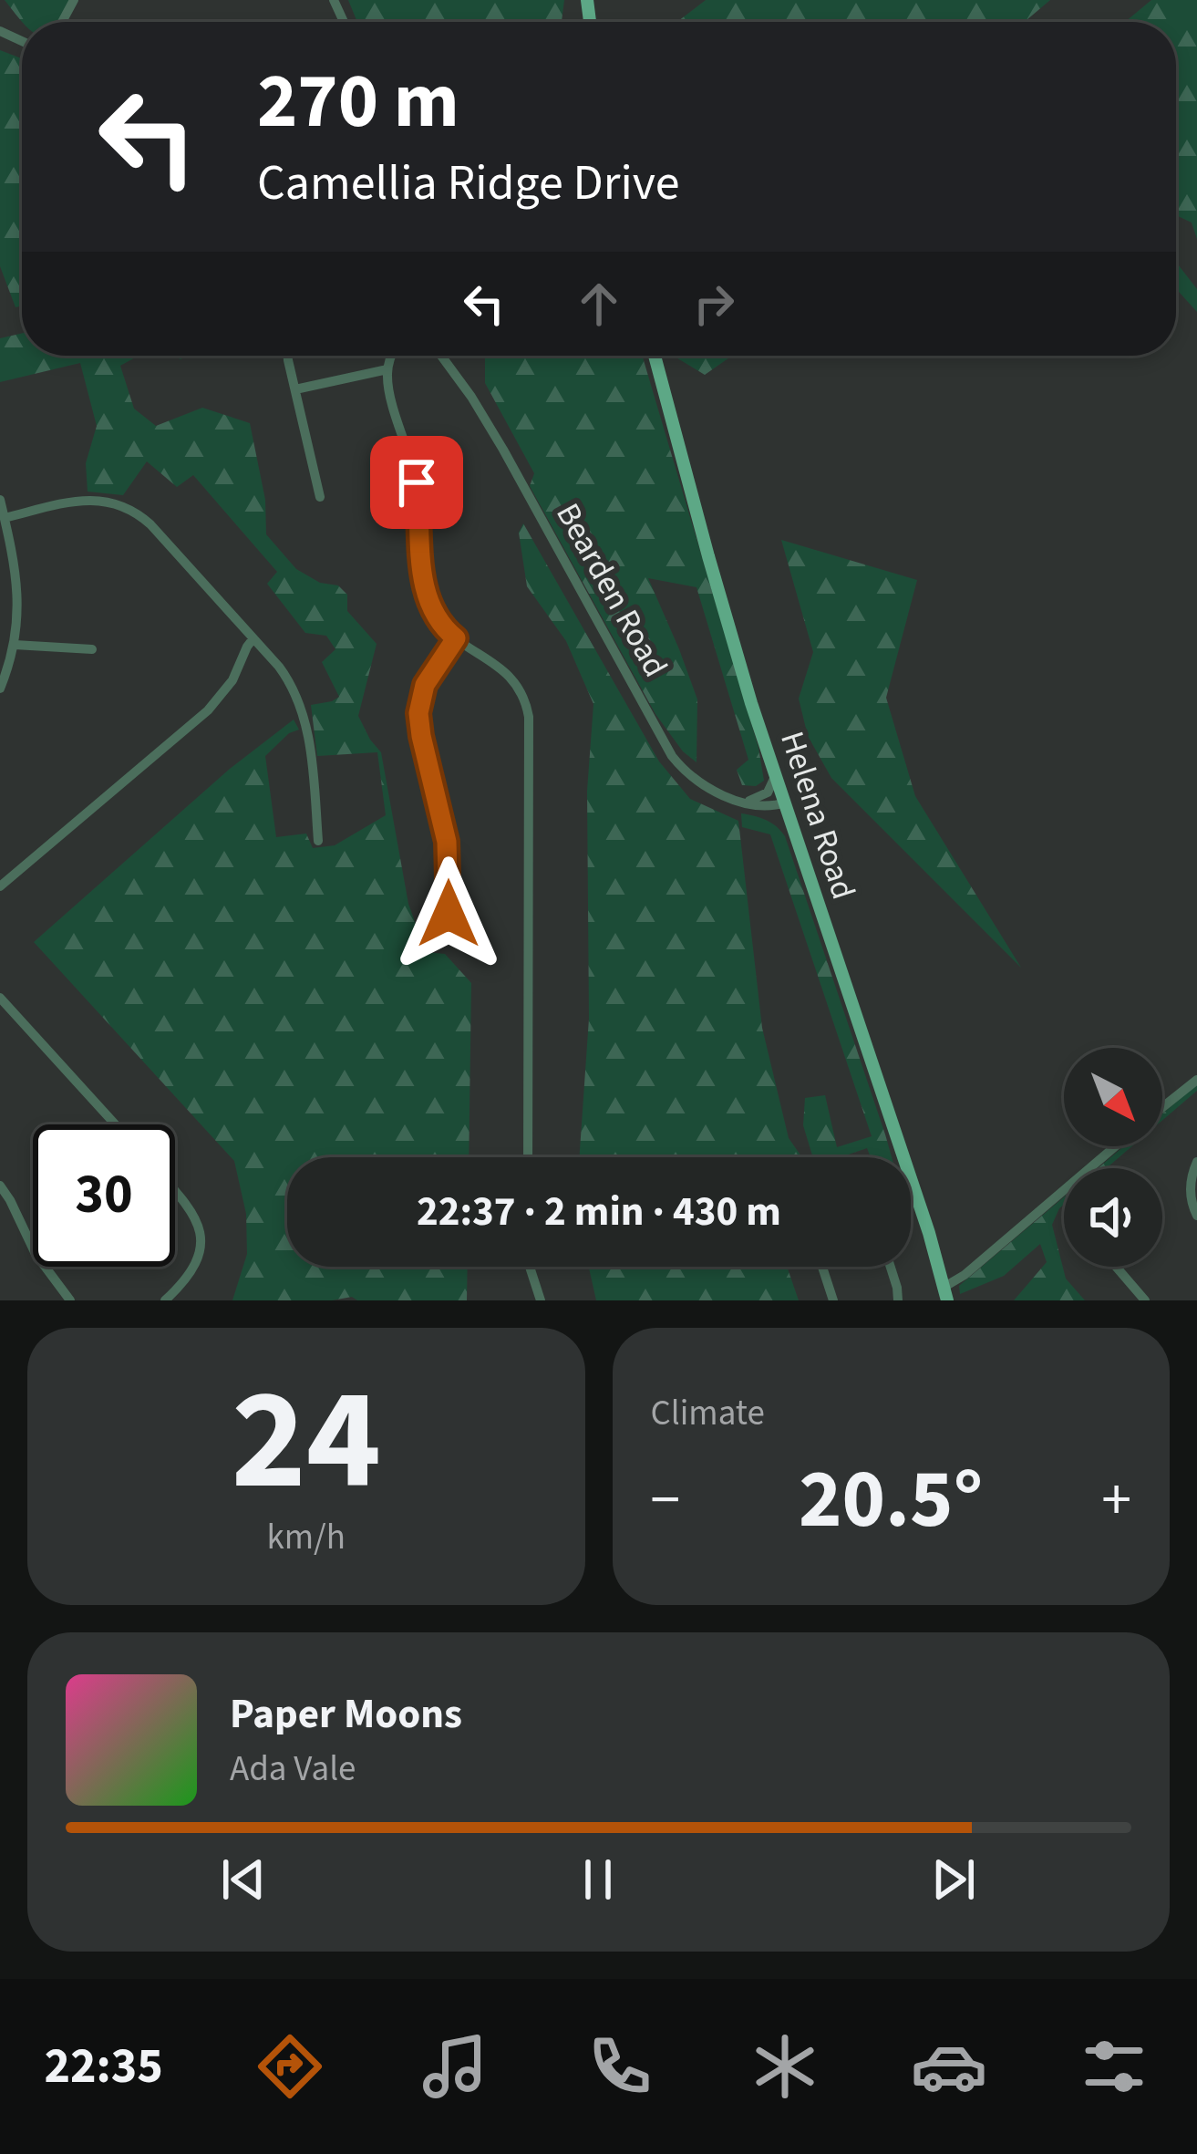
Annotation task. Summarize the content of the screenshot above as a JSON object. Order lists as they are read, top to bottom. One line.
{"streets":{"main road":["Helena Road"],"street":["Bearden Road"]},"crossings":[["Bearden Road","Helena Road"]],"north":"bottom right","page":{"turn":["270 m","Camellia Ridge Drive"],"limit":"30","trip":"22:37 · 2 min · 430 m","tile":[["24","km/h"],"Climate"],"heat":["−","20.5°","+"],"song":["Paper Moons","Ada Vale"],"tabs":"22:35"}}
